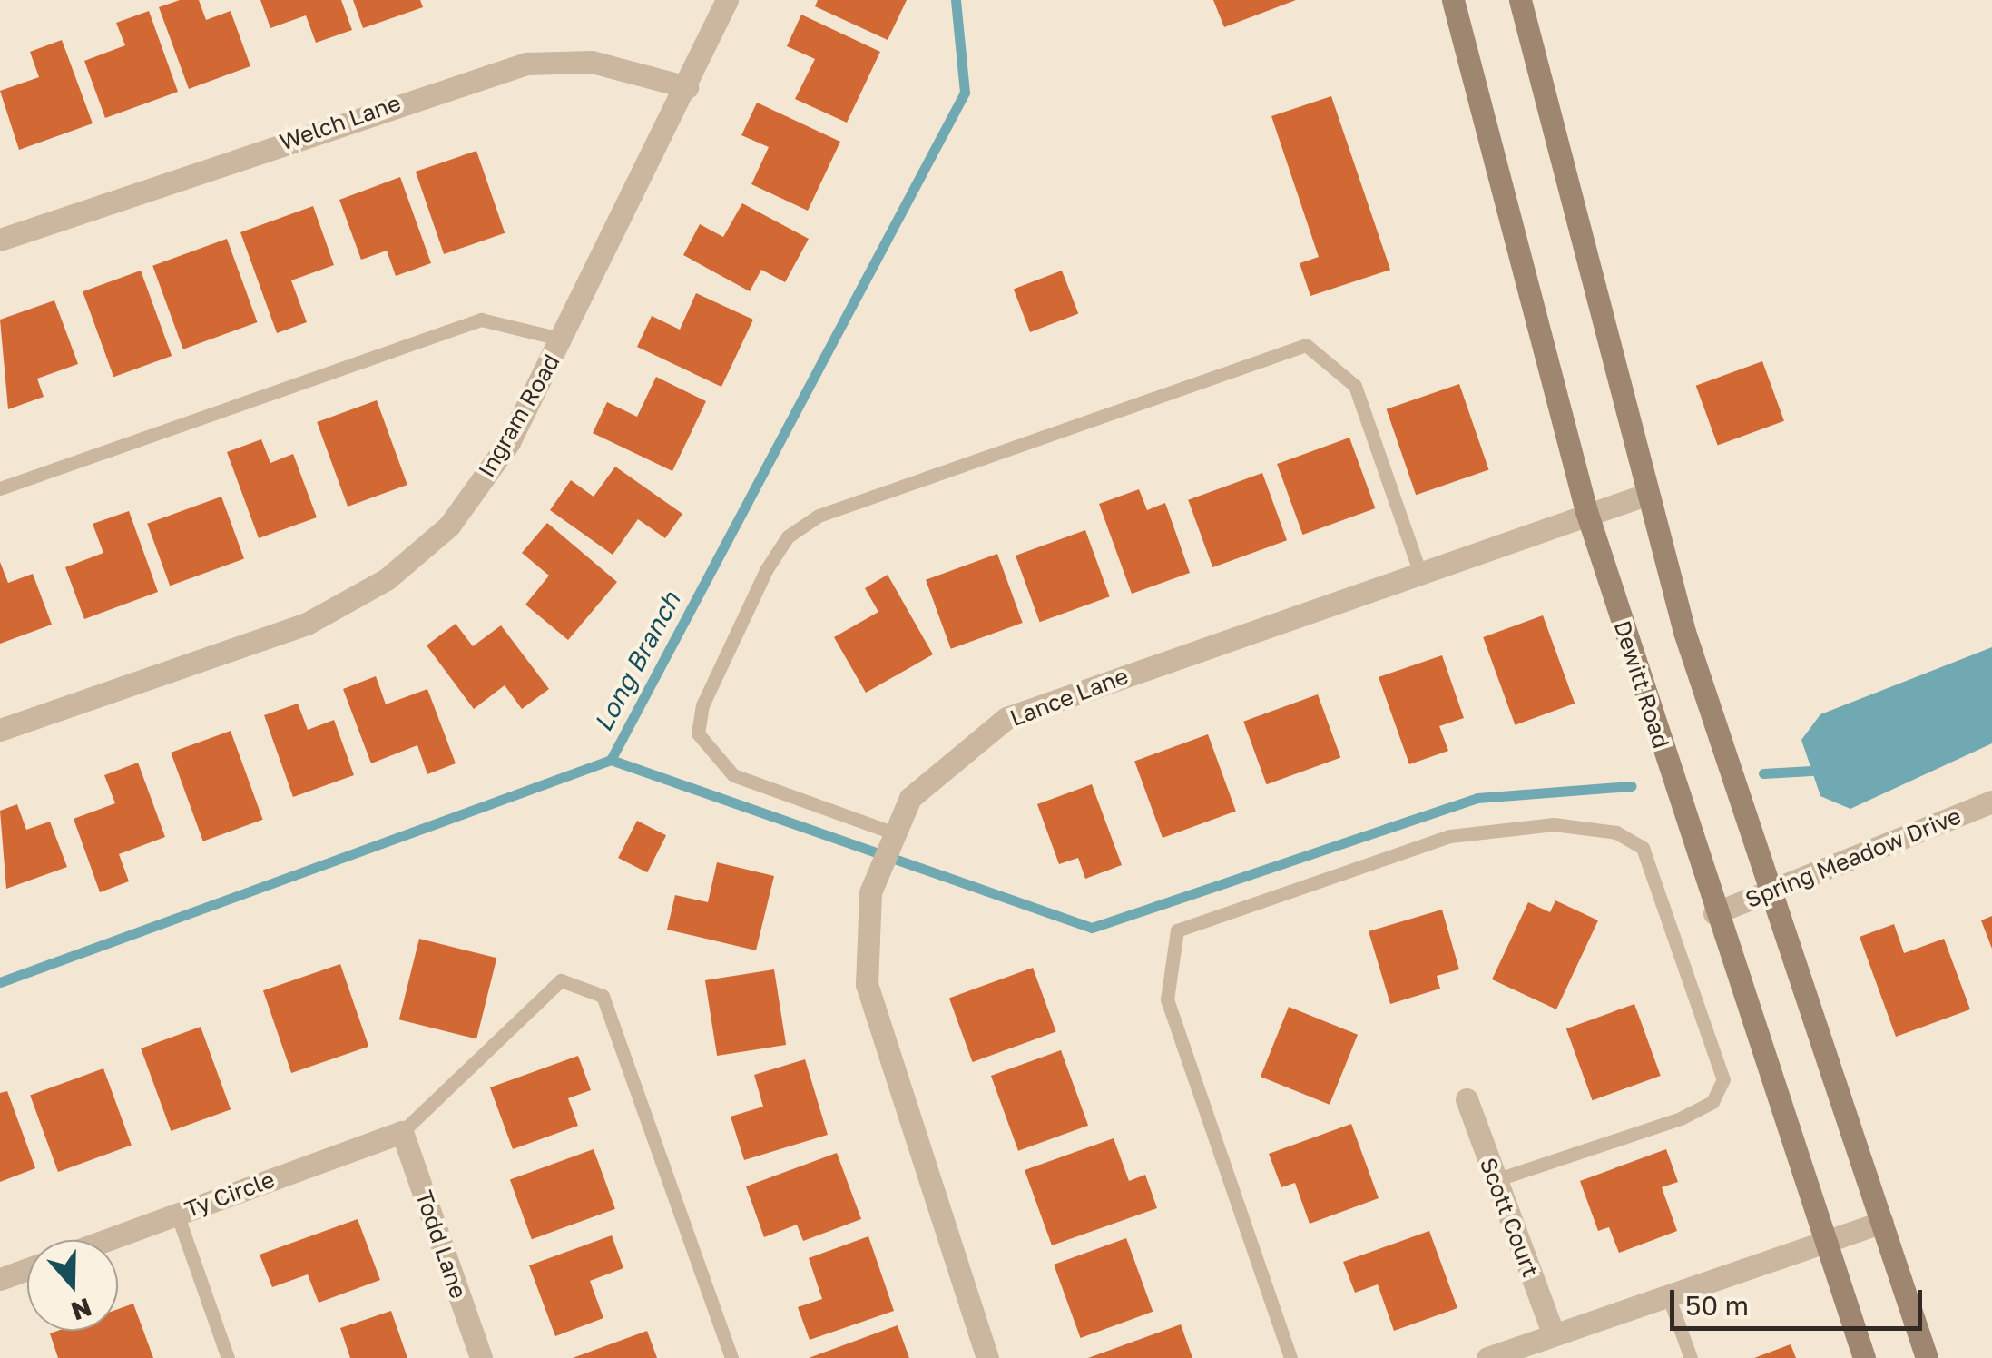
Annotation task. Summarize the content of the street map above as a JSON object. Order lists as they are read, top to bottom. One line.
{"streets":{"main road":["Dewitt Road"],"street":["Welch Lane","Ingram Road","Lance Lane","Spring Meadow Drive","Ty Circle","Scott Court","Todd Lane"]},"crossings":[["Welch Lane","Ingram Road"],["Dewitt Road","Lance Lane"],["Dewitt Road","Spring Meadow Drive"],["Ty Circle","Todd Lane"]],"water":["Long Branch"],"scale_bar":"50 m","north":"bottom"}
